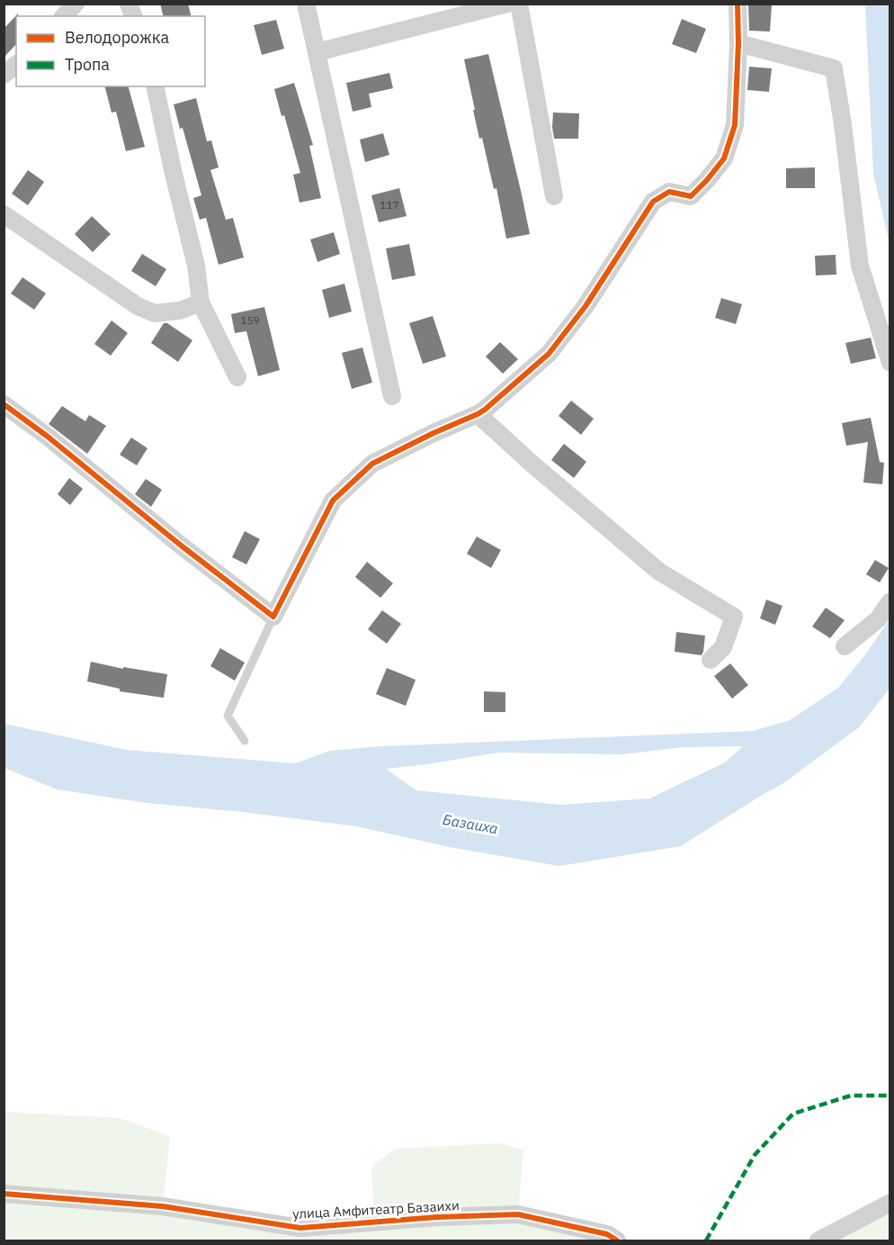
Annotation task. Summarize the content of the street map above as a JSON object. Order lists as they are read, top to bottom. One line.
{"streets":{"street":["улица Амфитеатр Базаихи"]},"water":["Базаиха"],"house_numbers":["117","159"],"legend":["Велодорожка","Тропа"]}
